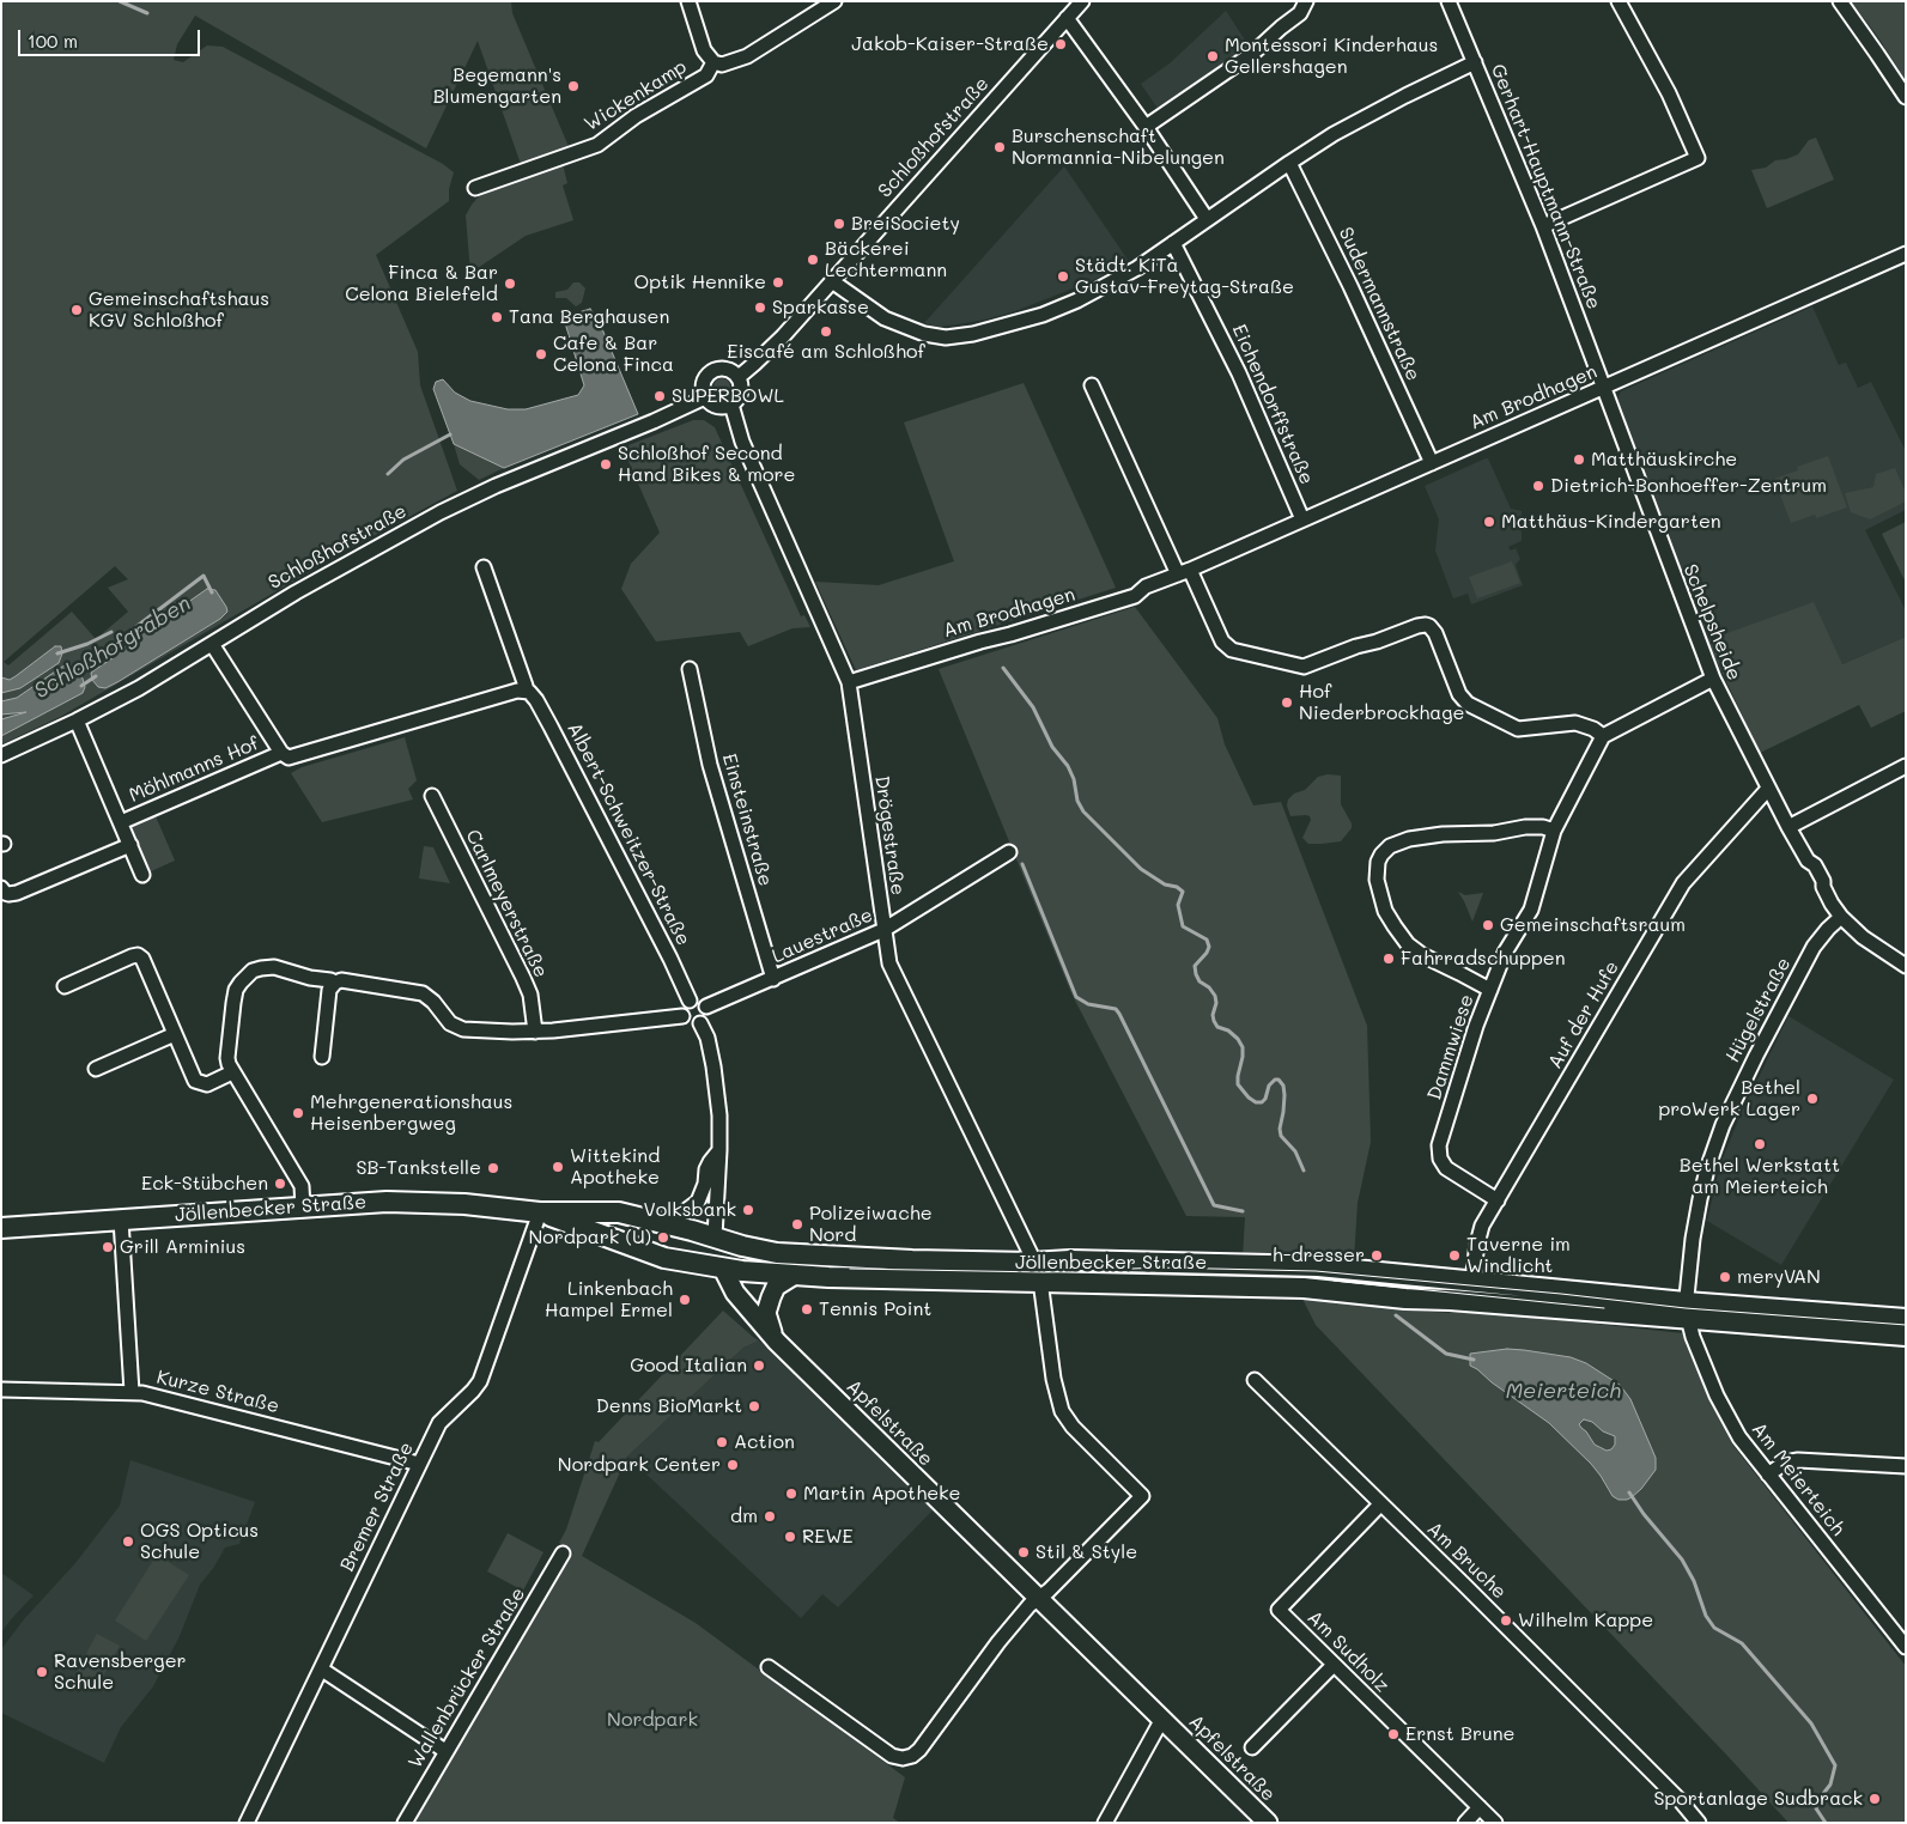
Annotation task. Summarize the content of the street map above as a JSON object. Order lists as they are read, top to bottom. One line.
{"streets":{"main road":["Jöllenbecker Straße"],"street":["Wickenkamp","Schloßhofstraße","Gerhart-Hauptmann-Straße","Sudermannstraße","Am Brodhagen","Eichendorffstraße","Schelpsheide","Möhlmanns Hof","Einsteinstraße","Albert-Schweitzer-Straße","Drögestraße","Carlmeyerstraße","Lauestraße","Hügelstraße","Auf der Hufe","Dammwiese","Kurze Straße","Apfelstraße","Am Meierteich","Bremer Straße","Am Bruche","Am Sudholz","Wallenbrücker Straße"]},"crossings":[["Schloßhofstraße","Möhlmanns Hof"],["Schloßhofstraße","Drögestraße"],["Gerhart-Hauptmann-Straße","Am Brodhagen"],["Gerhart-Hauptmann-Straße","Schelpsheide"],["Sudermannstraße","Am Brodhagen"],["Am Brodhagen","Eichendorffstraße"],["Am Brodhagen","Schelpsheide"],["Am Brodhagen","Drögestraße"],["Schelpsheide","Hügelstraße"],["Schelpsheide","Auf der Hufe"],["Einsteinstraße","Lauestraße"],["Albert-Schweitzer-Straße","Lauestraße"],["Drögestraße","Lauestraße"],["Drögestraße","Jöllenbecker Straße"],["Hügelstraße","Jöllenbecker Straße"],["Hügelstraße","Am Meierteich"],["Auf der Hufe","Dammwiese"],["Auf der Hufe","Jöllenbecker Straße"],["Jöllenbecker Straße","Apfelstraße"],["Jöllenbecker Straße","Am Meierteich"],["Jöllenbecker Straße","Bremer Straße"],["Kurze Straße","Bremer Straße"],["Apfelstraße","Am Sudholz"],["Am Bruche","Am Sudholz"]],"water":["Schloßhofgraben","Meierteich"],"parks":["Nordpark"],"places":["Jakob-Kaiser-Straße","Montessori Kinderhaus Gellershagen","Begemann's Blumengarten","Burschenschaft Normannia-Nibelungen","BreiSociety","Bäckerei Lechtermann","Städt. KiTa Gustav-Freytag-Straße","Optik Hennike","Finca & Bar Celona Bielefeld","Sparkasse","Gemeinschaftshaus KGV Schloßhof","Tana Berghausen","Eiscafé am Schloßhof","Cafe & Bar Celona Finca","SUPERBOWL","Matthäuskirche","Schloßhof Second Hand Bikes & more","Dietrich-Bonhoeffer-Zentrum","Matthäus-Kindergarten","Hof Niederbrockhage","Gemeinschaftsraum","Fahrradschuppen","Bethel proWerk Lager","Mehrgenerationshaus Heisenbergweg","Bethel Werkstatt am Meierteich","Wittekind Apotheke","SB-Tankstelle","Eck-Stübchen","Volksbank","Polizeiwache Nord","Nordpark (U)","Grill Arminius","h-dresser","Taverne im Windlicht","meryVAN","Linkenbach Hampel Ermel","Tennis Point","Good Italian","Denns BioMarkt","Action","Nordpark Center","Martin Apotheke","dm","REWE","OGS Opticus Schule","Stil & Style","Wilhelm Kappe","Ravensberger Schule","Ernst Brune","Sportanlage Sudbrack"],"scale_bar":"100 m"}
